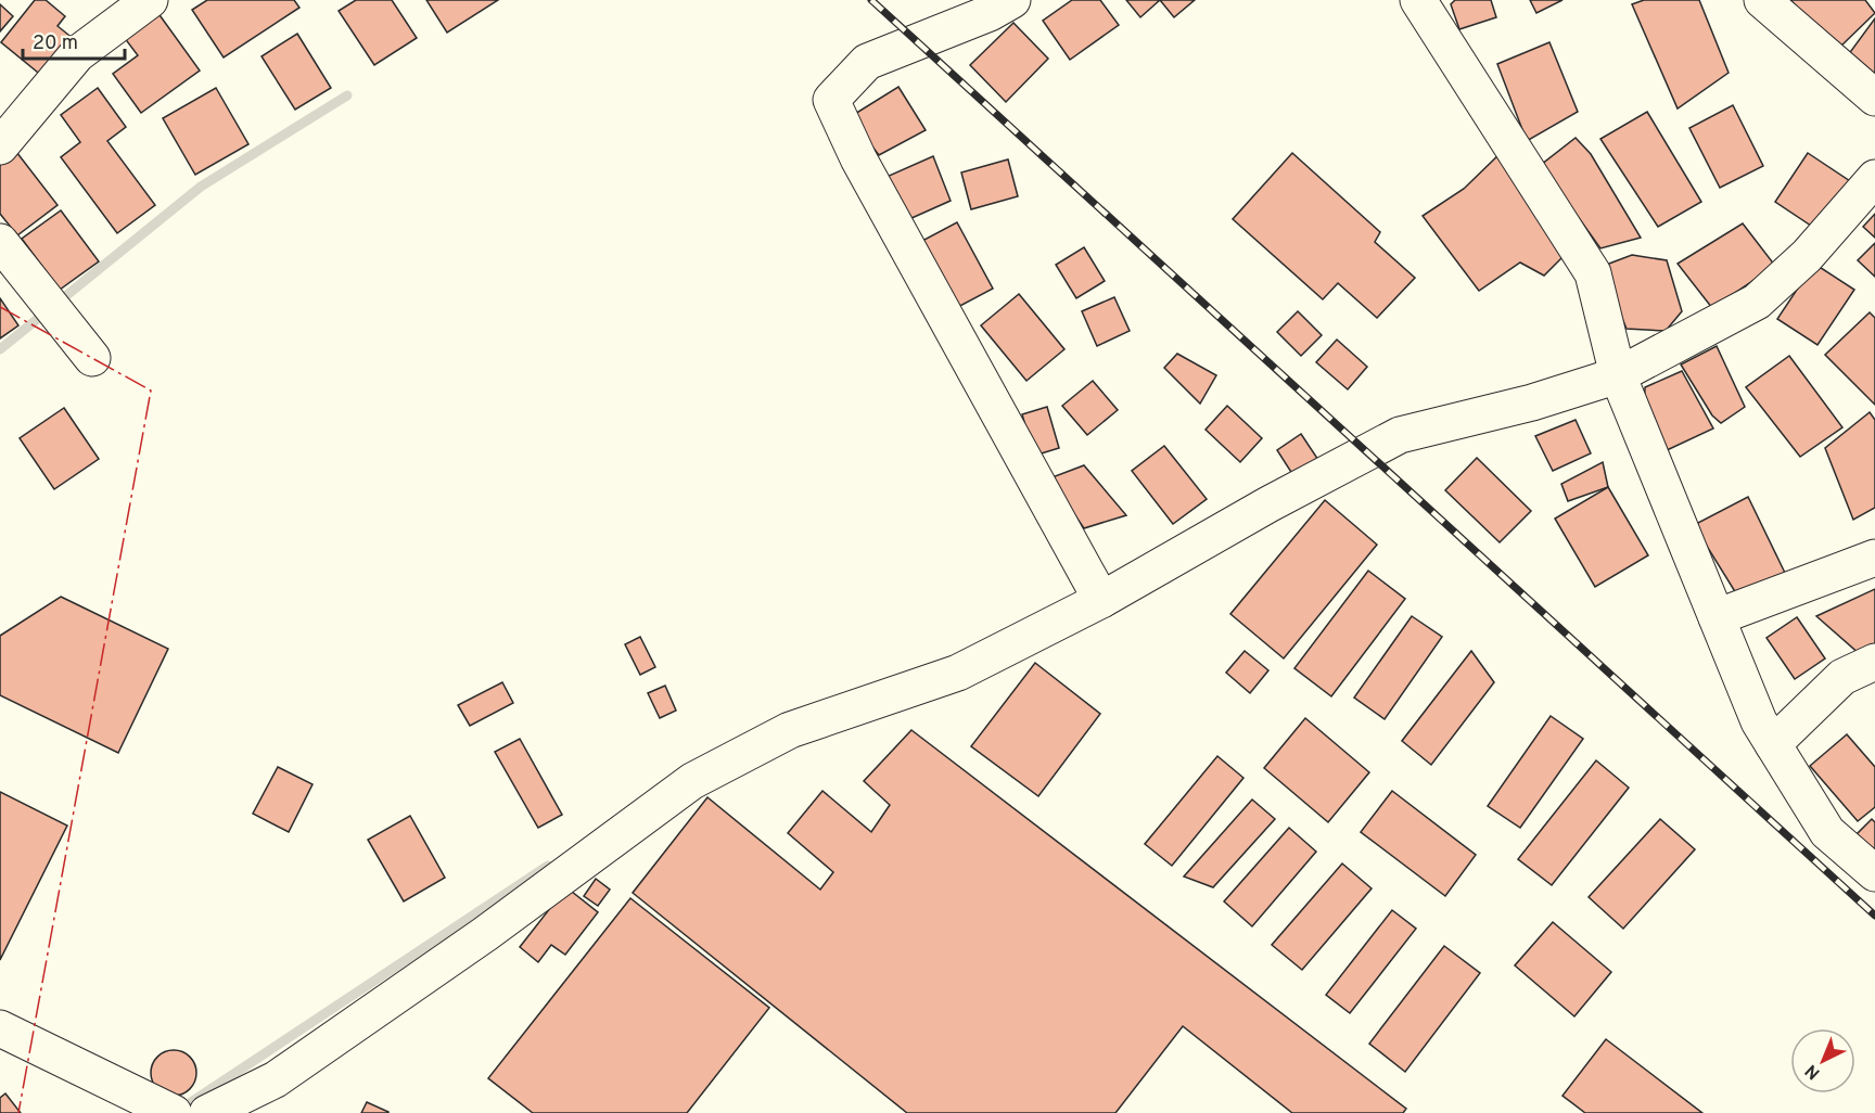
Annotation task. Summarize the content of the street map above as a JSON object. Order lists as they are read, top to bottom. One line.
{"scale_bar":"20 m","north":"bottom left"}
